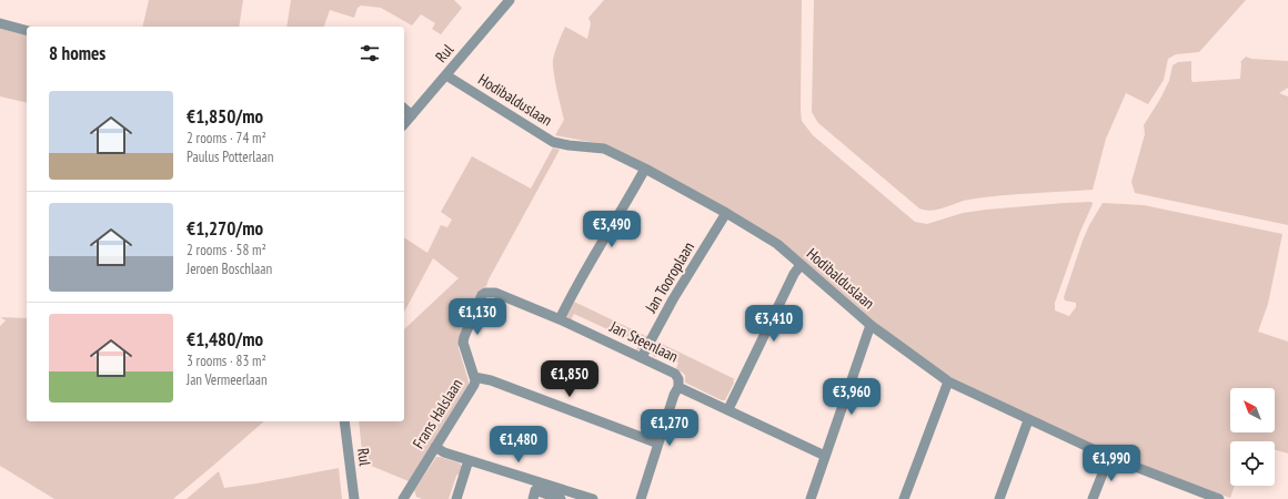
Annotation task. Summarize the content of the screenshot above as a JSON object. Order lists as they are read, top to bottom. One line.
{"streets":{"street":["Rul","Hodibalduslaan","Jan Tooroplaan","Jan Steenlaan","Frans Halslaan"]},"crossings":[["Rul","Hodibalduslaan"],["Hodibalduslaan","Jan Tooroplaan"],["Jan Tooroplaan","Jan Steenlaan"],["Jan Steenlaan","Frans Halslaan"]],"north":"top left","page":{"heading":"8 homes","list":[{"name":"€1,850/mo","note":"2 rooms · 74 m² · Paulus Potterlaan"},{"name":"€1,270/mo","note":"2 rooms · 58 m² · Jeroen Boschlaan"},{"name":"€1,480/mo","note":"3 rooms · 83 m² · Jan Vermeerlaan"}],"price":["€3,490","€1,130","€3,410","€1,850","€3,960","€1,270","€1,480","€1,990"]}}
